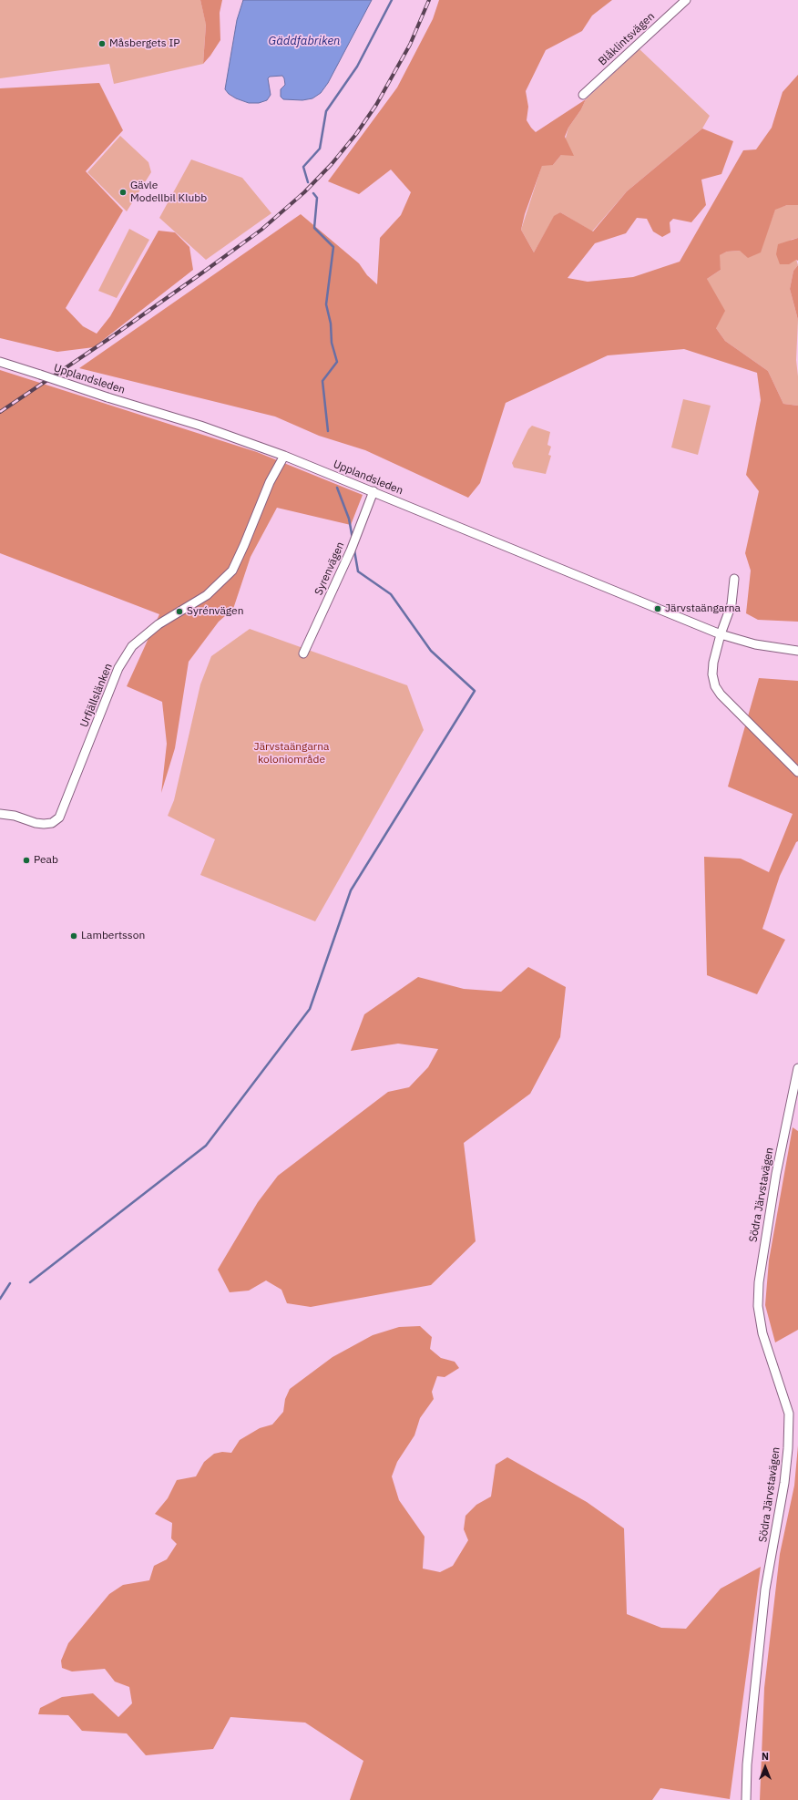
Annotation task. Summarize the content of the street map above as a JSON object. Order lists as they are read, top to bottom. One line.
{"streets":{"street":["Blåklintsvägen","Upplandsleden","Syrenvägen","Urfjällslänken","Södra Järvstavägen"]},"crossings":[["Upplandsleden","Syrenvägen"],["Upplandsleden","Urfjällslänken"]],"water":["Gäddfabriken"],"parks":["Järvstaängarna koloniområde"],"places":["Måsbergets IP","Gävle Modellbil Klubb","Järvstaängarna","Syrénvägen","Peab","Lambertsson"],"north":"top"}
